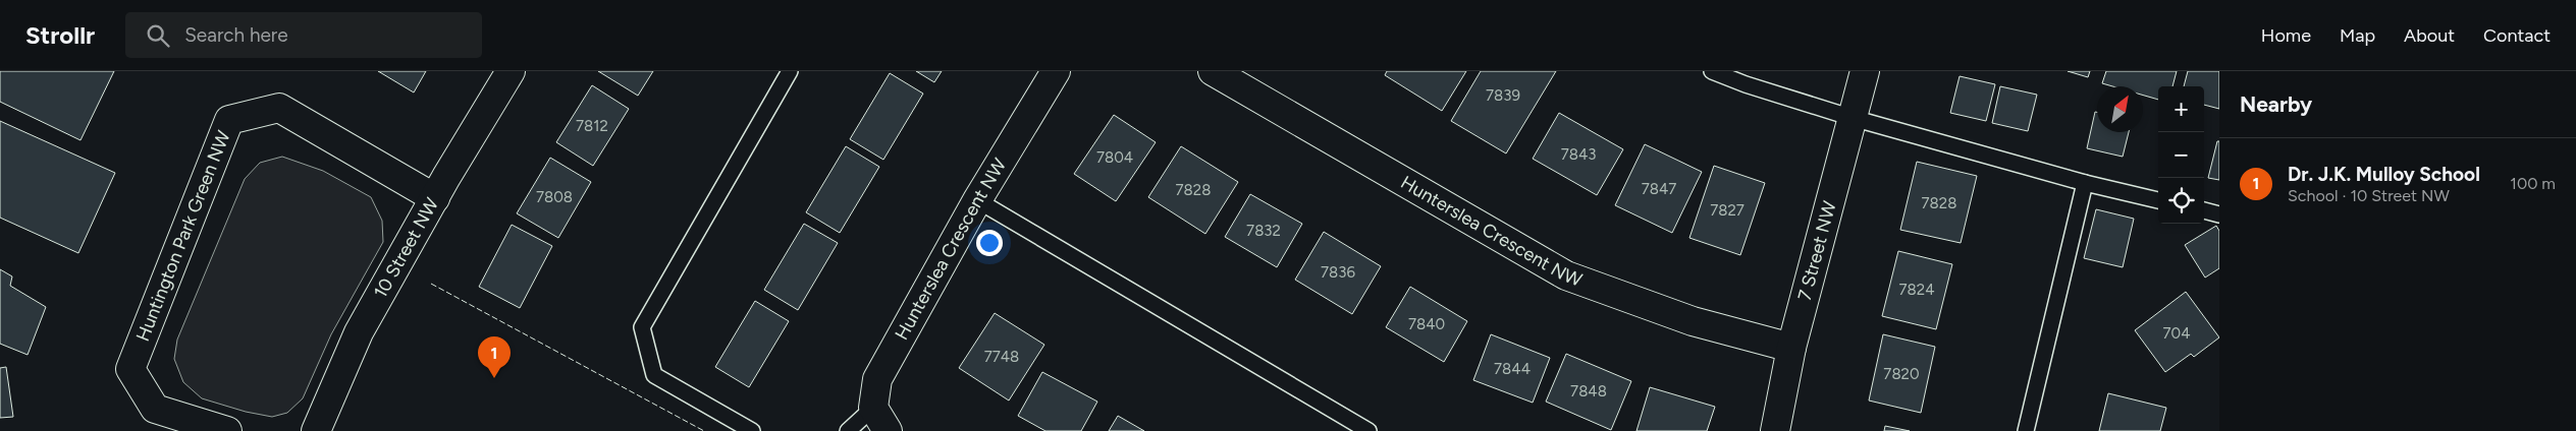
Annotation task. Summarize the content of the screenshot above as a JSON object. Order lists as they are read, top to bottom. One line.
{"streets":{"street":["Hunterslea Crescent NW","Huntington Park Green NW","10 Street NW","7 Street NW"]},"crossings":[["Hunterslea Crescent NW","7 Street NW"],["Huntington Park Green NW","10 Street NW"]],"house_numbers":["7839","7812","7843","7804","7847","7828","7808","7828","7827","7832","7836","7824","7840","704","7748","7844","7820","7848"],"north":"top right","page":{"header":"Strollr","search":"Search here","nav":["Home","Map","About","Contact"],"heading":"Nearby","map_buttons":["+","−"],"list":[{"mark":"1","name":"Dr. J.K. Mulloy School","note":"School · 10 Street NW","value":"100 m"}],"pins":"1"}}
